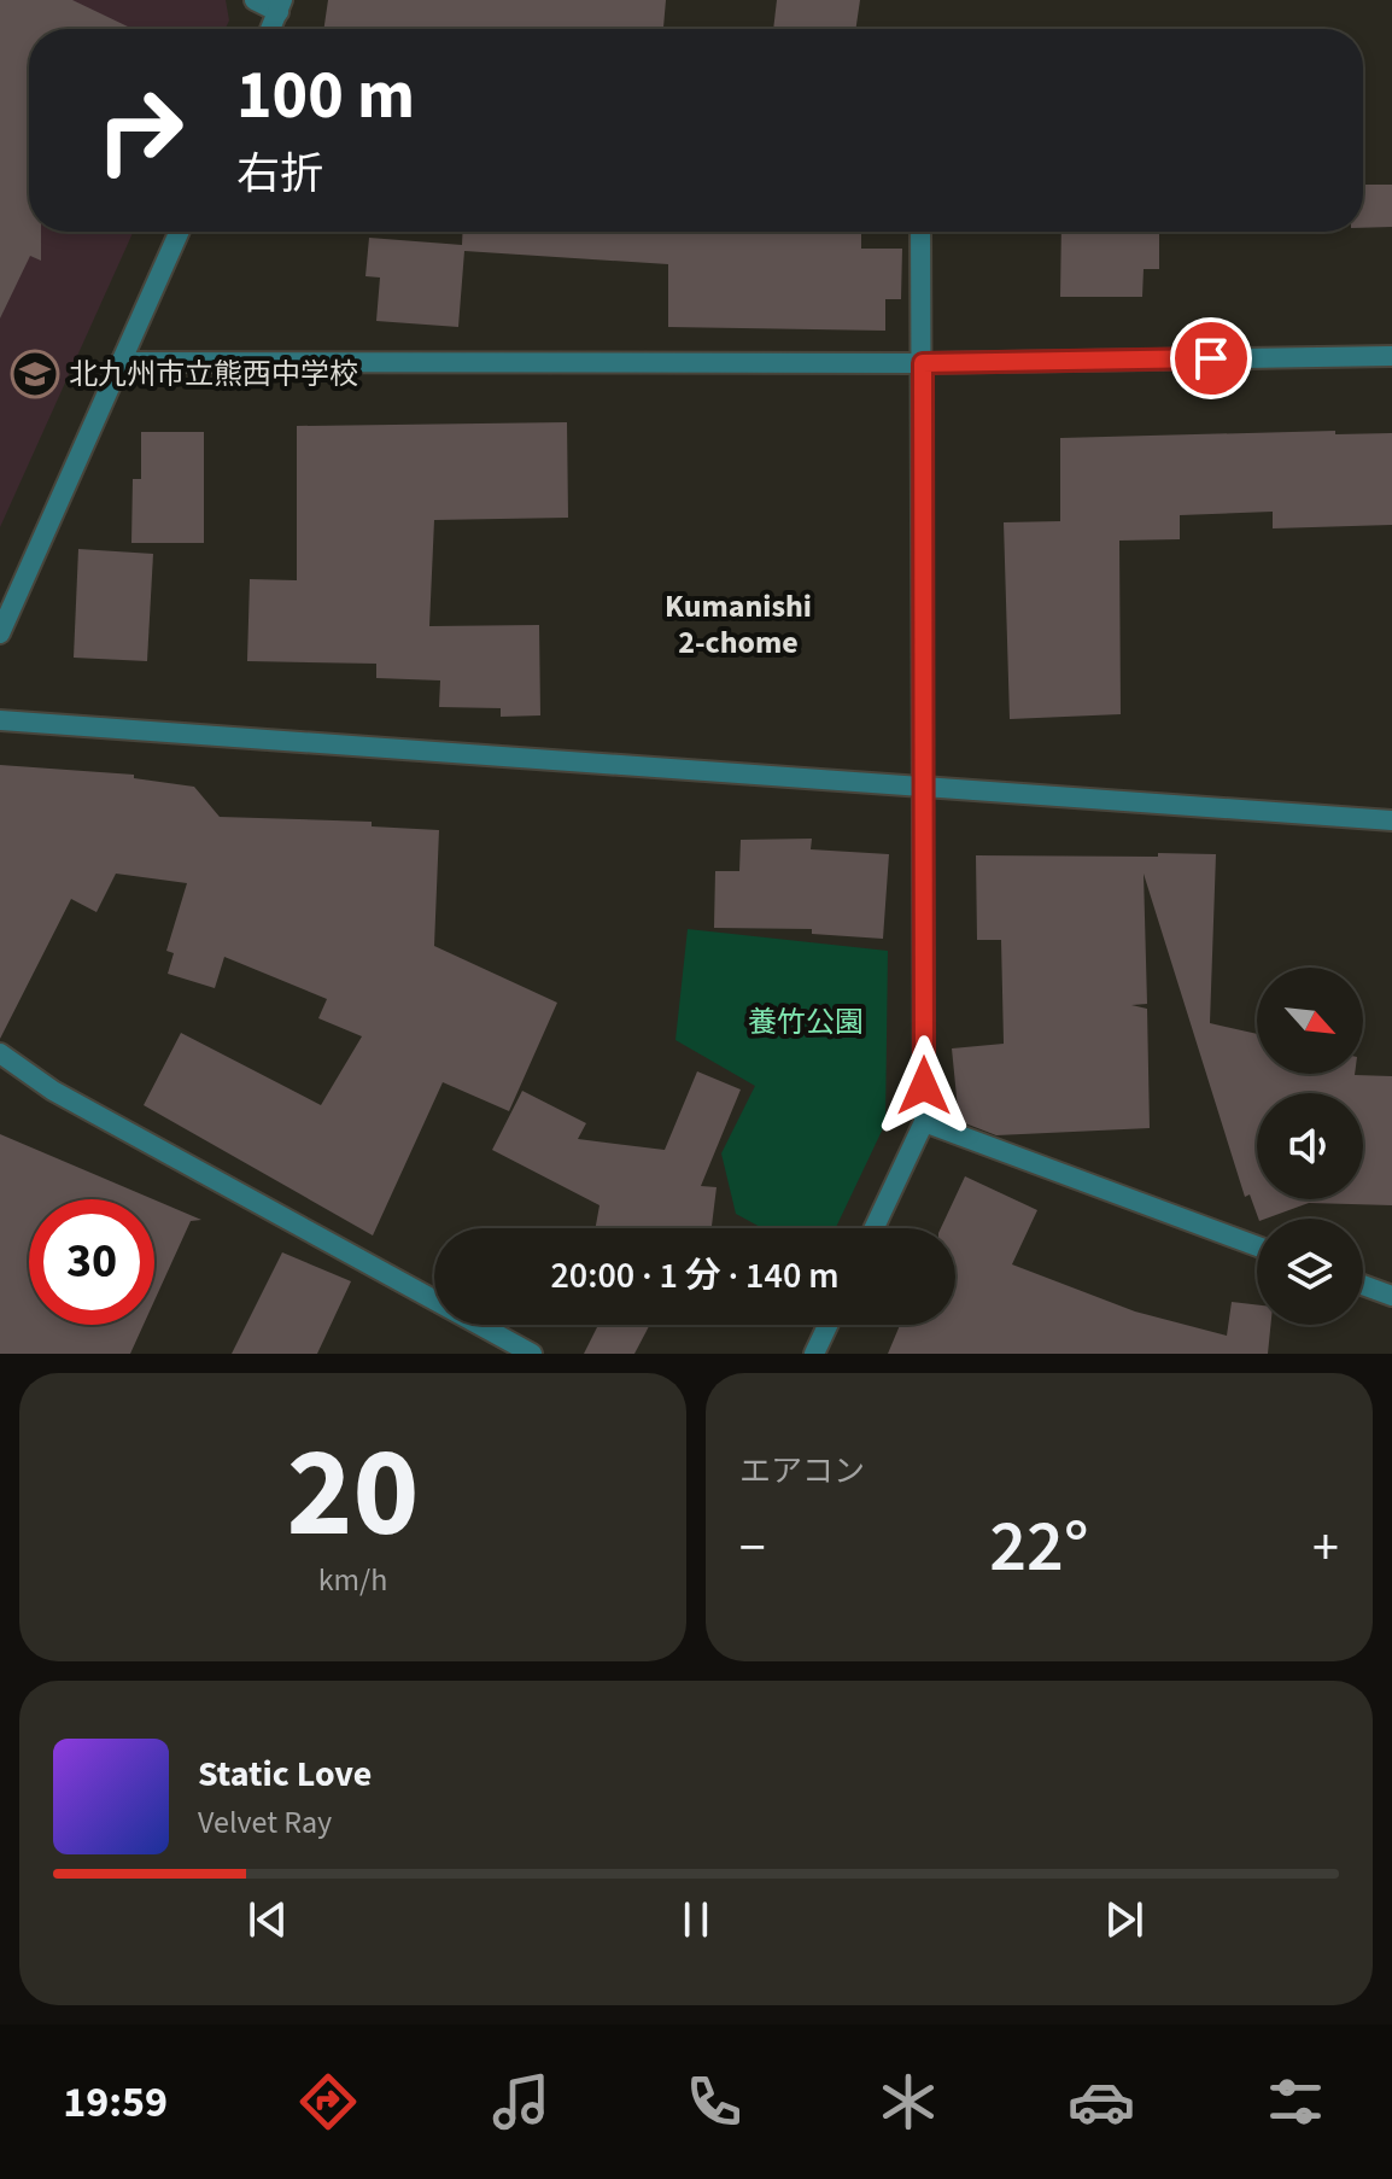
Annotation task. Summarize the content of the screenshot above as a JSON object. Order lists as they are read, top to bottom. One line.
{"districts":["Kumanishi 2-chome"],"parks":["養竹公園"],"places":{"school or university":["北九州市立熊西中学校"]},"north":"bottom right","page":{"turn":["100 m","右折"],"limit":"30","trip":"20:00 · 1 分 · 140 m","tile":[["20","km/h"],"エアコン"],"heat":["−","22°","+"],"song":["Static Love","Velvet Ray"],"tabs":"19:59"}}
